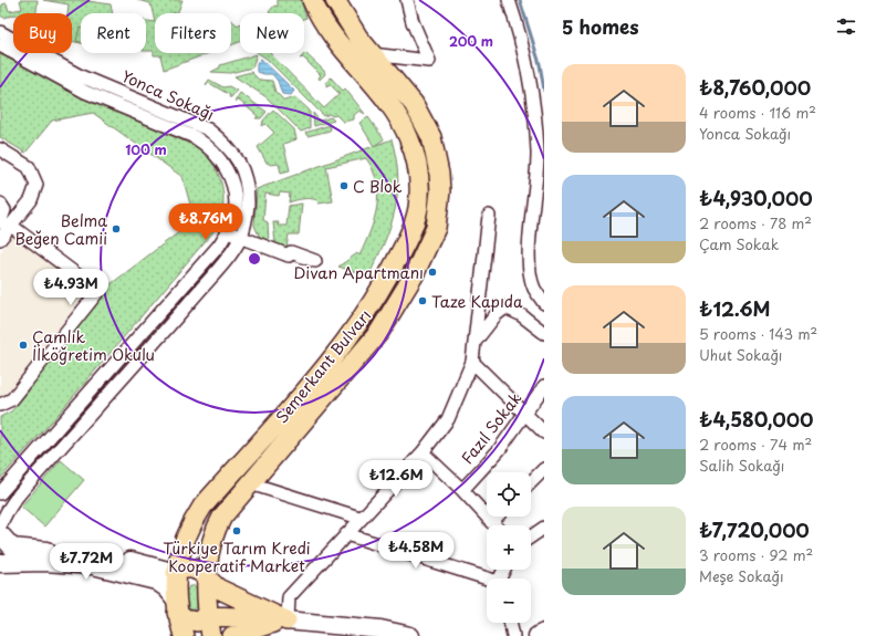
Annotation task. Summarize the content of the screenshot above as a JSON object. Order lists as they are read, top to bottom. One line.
{"streets":{"main road":["Semerkant Bulvarı"],"street":["Yonca Sokağı","Fazıl Sokak"]},"places":["C Blok","Belma Beğen Camii","Divan Apartmanı","Taze Kapıda","Çamlık İlköğretim Okulu","Türkiye Tarım Kredi Kooperatif Market"],"page":{"heading":"5 homes","chip":["Buy","Rent","Filters","New"],"list":[{"name":"₺8,760,000","note":"4 rooms · 116 m² · Yonca Sokağı"},{"name":"₺4,930,000","note":"2 rooms · 78 m² · Çam Sokak"},{"name":"₺12.6M","note":"5 rooms · 143 m² · Uhut Sokağı"},{"name":"₺4,580,000","note":"2 rooms · 74 m² · Salih Sokağı"},{"name":"₺7,720,000","note":"3 rooms · 92 m² · Meşe Sokağı"}],"price":["₺8.76M","₺4.93M","₺12.6M","₺4.58M","₺7.72M"],"map_buttons":["+","−"]},"rings":["200 m","100 m"]}
